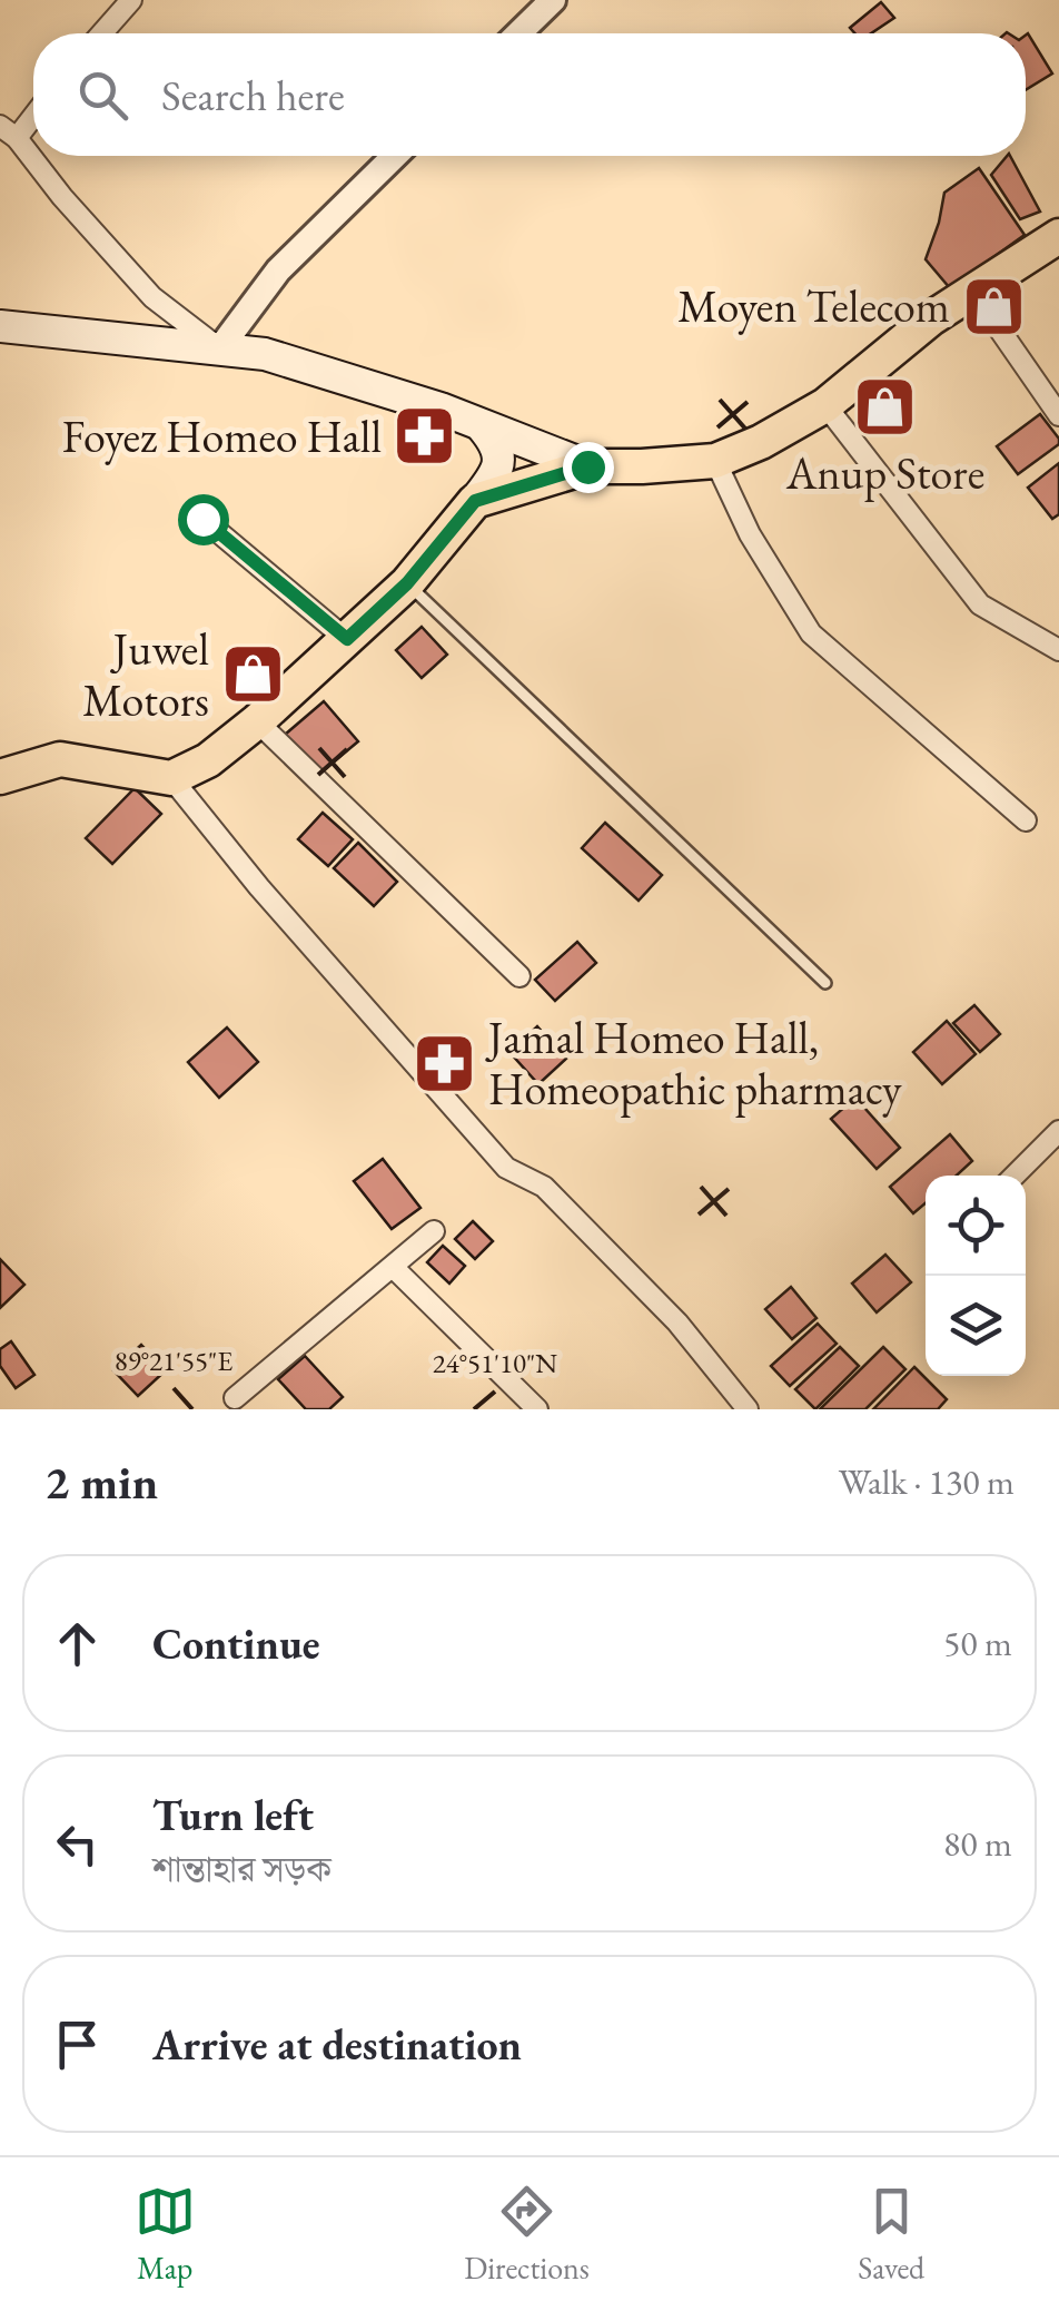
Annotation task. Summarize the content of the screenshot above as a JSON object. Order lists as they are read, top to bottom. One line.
{"places":{"shop":["Moyen Telecom","Anup Store","Juwel Motors"],"pharmacy":["Foyez Homeo Hall","Jamal Homeo Hall, Homeopathic pharmacy"]},"page":{"search":"Search here","heading":["2 min","Walk · 130 m"],"list":[["Continue","50 m"],["Turn left","শান্তাহার সড়ক","80 m"],"Arrive at destination"],"nav":["Map","Directions","Saved"]},"coordinates":["89°21'55\"E","24°51'10\"N"]}
